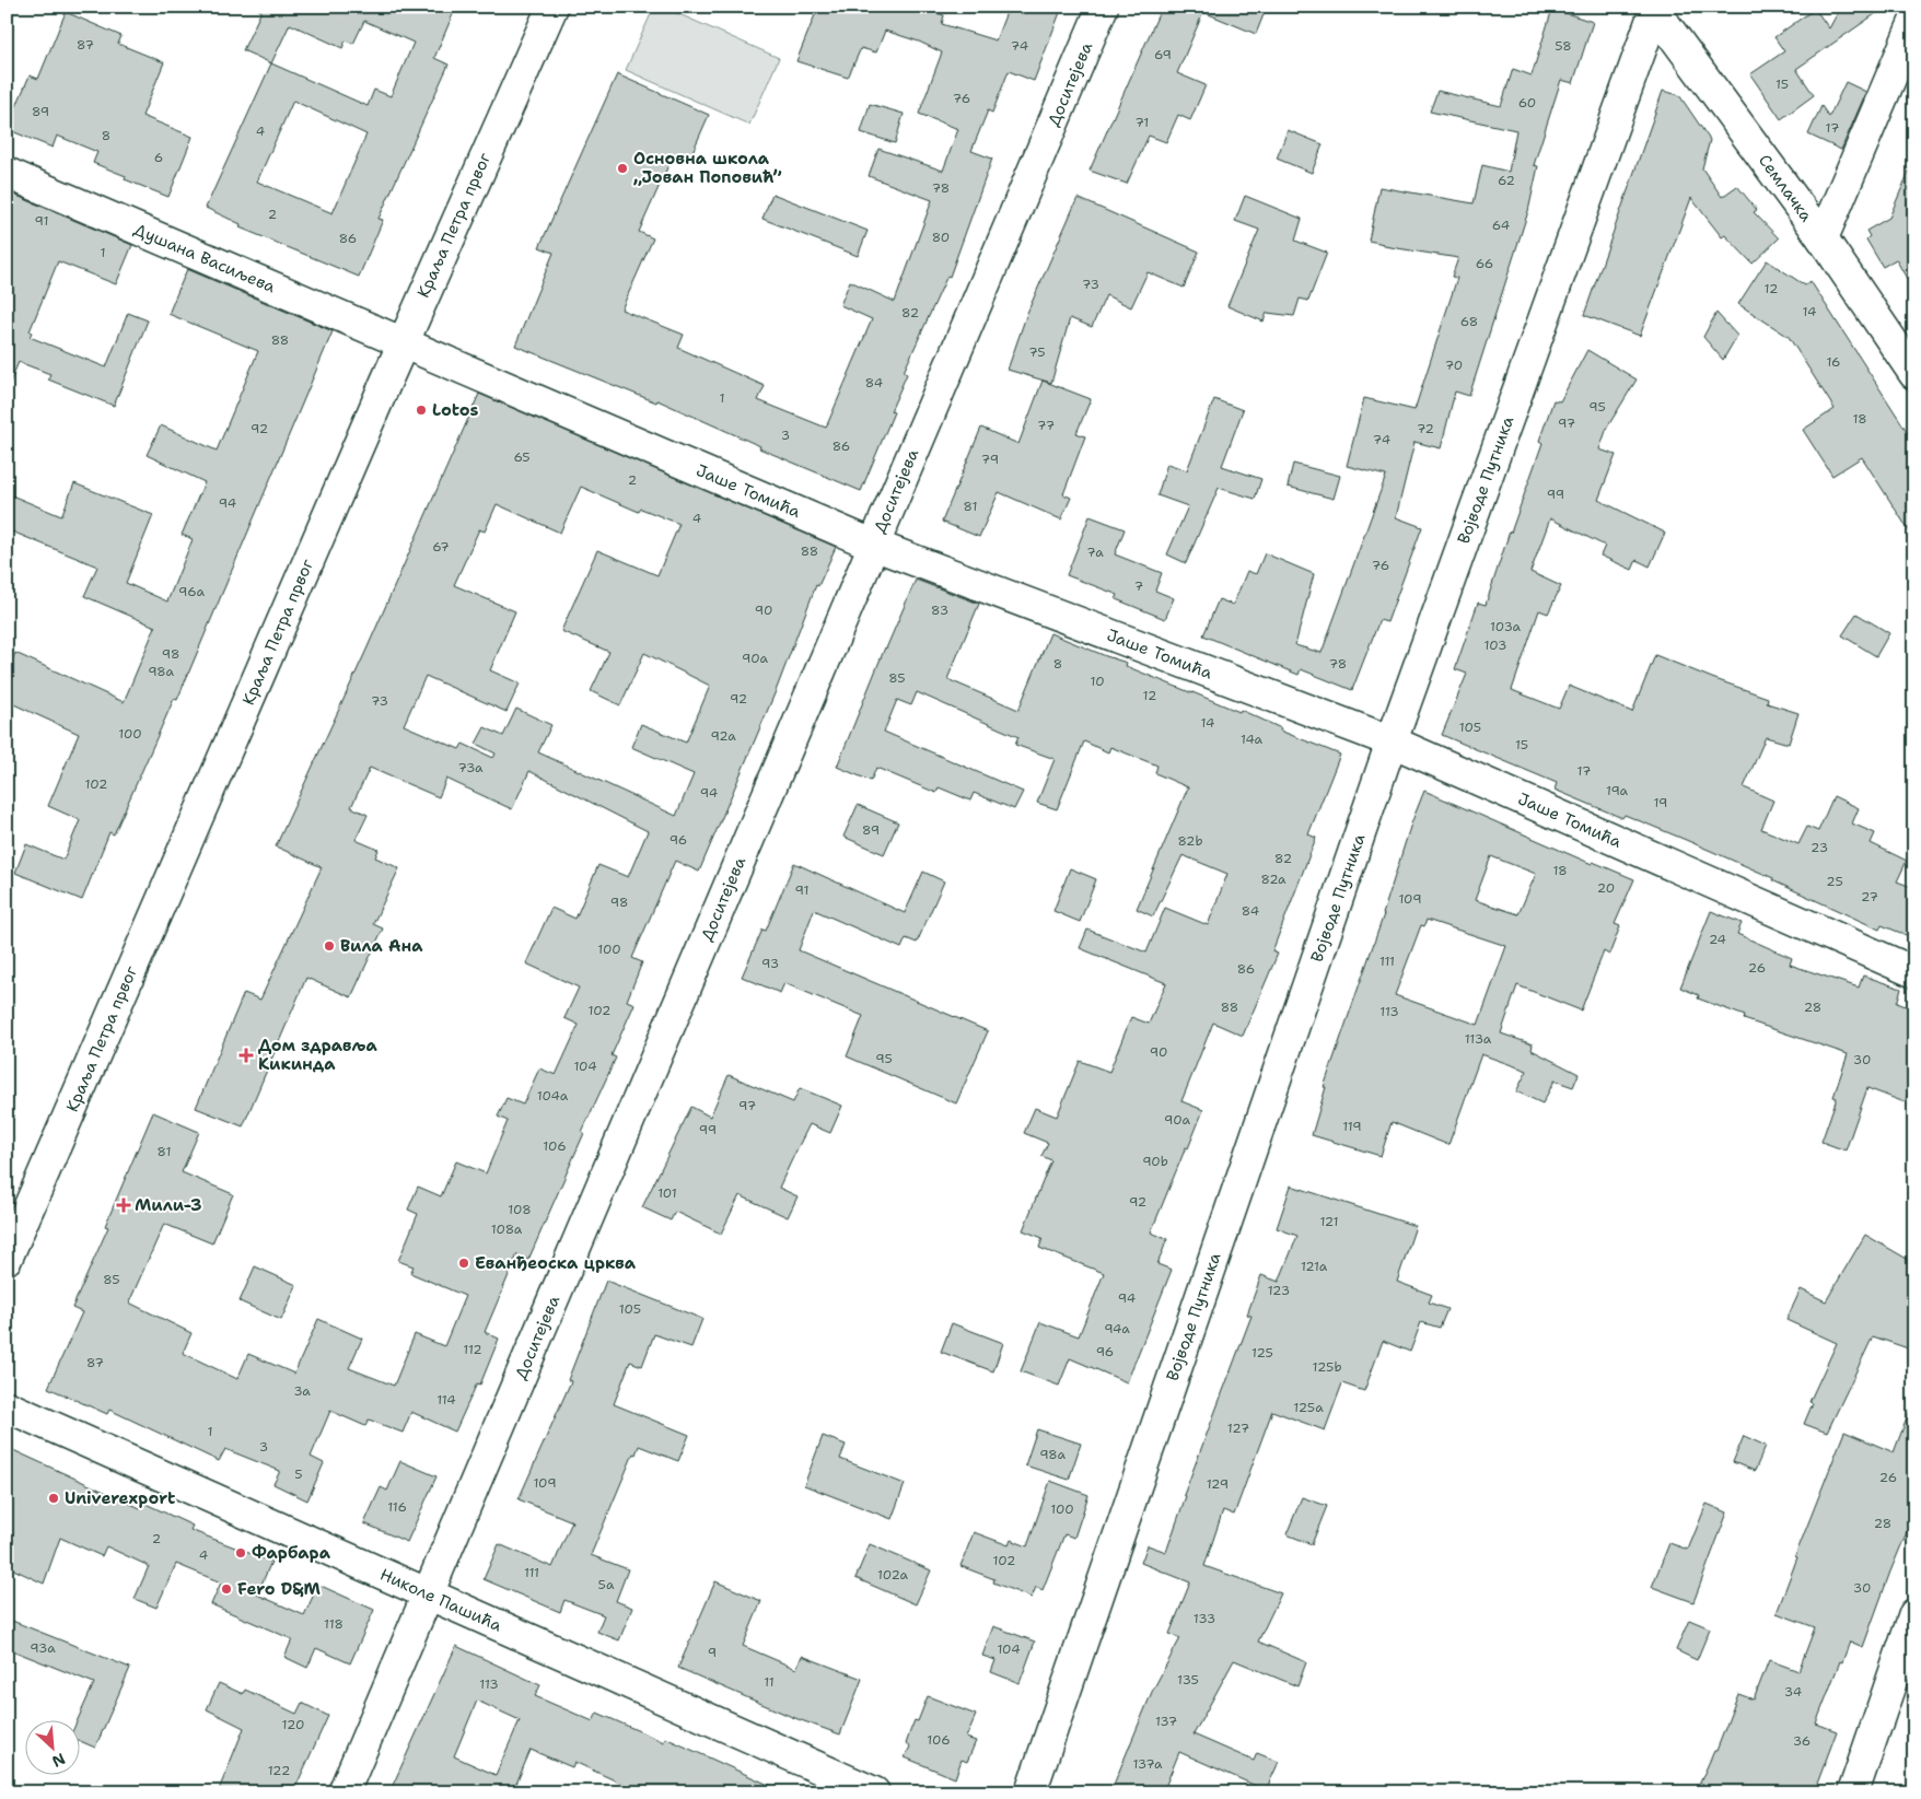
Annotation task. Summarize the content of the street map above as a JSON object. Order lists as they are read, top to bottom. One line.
{"streets":{"street":["Доситејева","Семлачка","Краља Петра првог","Душана Васиљева","Војводе Путника","Јаше Томића","Николе Пашића"]},"crossings":[["Доситејева","Јаше Томића"],["Доситејева","Николе Пашића"],["Семлачка","Војводе Путника"],["Краља Петра првог","Душана Васиљева"],["Краља Петра првог","Јаше Томића"],["Душана Васиљева","Јаше Томића"],["Војводе Путника","Јаше Томића"]],"places":{"other":["Основна школа „Јован Поповић”","Lotos","Вила Ана","Еванђеоска црква","Univerexport","Фарбара","Fero D&M"],"health":["Дом здравља Кикинда","Мили-3"]},"house_numbers":["87","74","58","69","15","76","60","89","71","17","4","8","6","62","78","2","91","64","80","86","1","66","73","12","14","82","68","88","75","16","70","84","1","95","18","97","77","92","72","3","74","86","65","79","2","99","94","81","4","67","88","7a","76","7","96a","90","83","103a","103","98","90a","8","78","98a","85","10","12","92","73","14","105","100","92a","14a","15","73a","17","102","19a","94","19","89","96","82b","23","82","18","82a","25","20","91","27","109","98","84","24","100","111","93","26","86","88","28","102","113","113a","90","95","30","104","104a","97","90a","119","99","106","81","90b","101","92","108","121","108a","121a","85","123","94","105","94a","112","96","125","87","125b","3a","114","125a","127","1","3","98a","5","26","109","129","116","100","28","2","4","102","111","102a","5a","30","133","118","93a","104","9","135","11","113","34","137","120","106","36","137a","122"],"north":"bottom right"}
